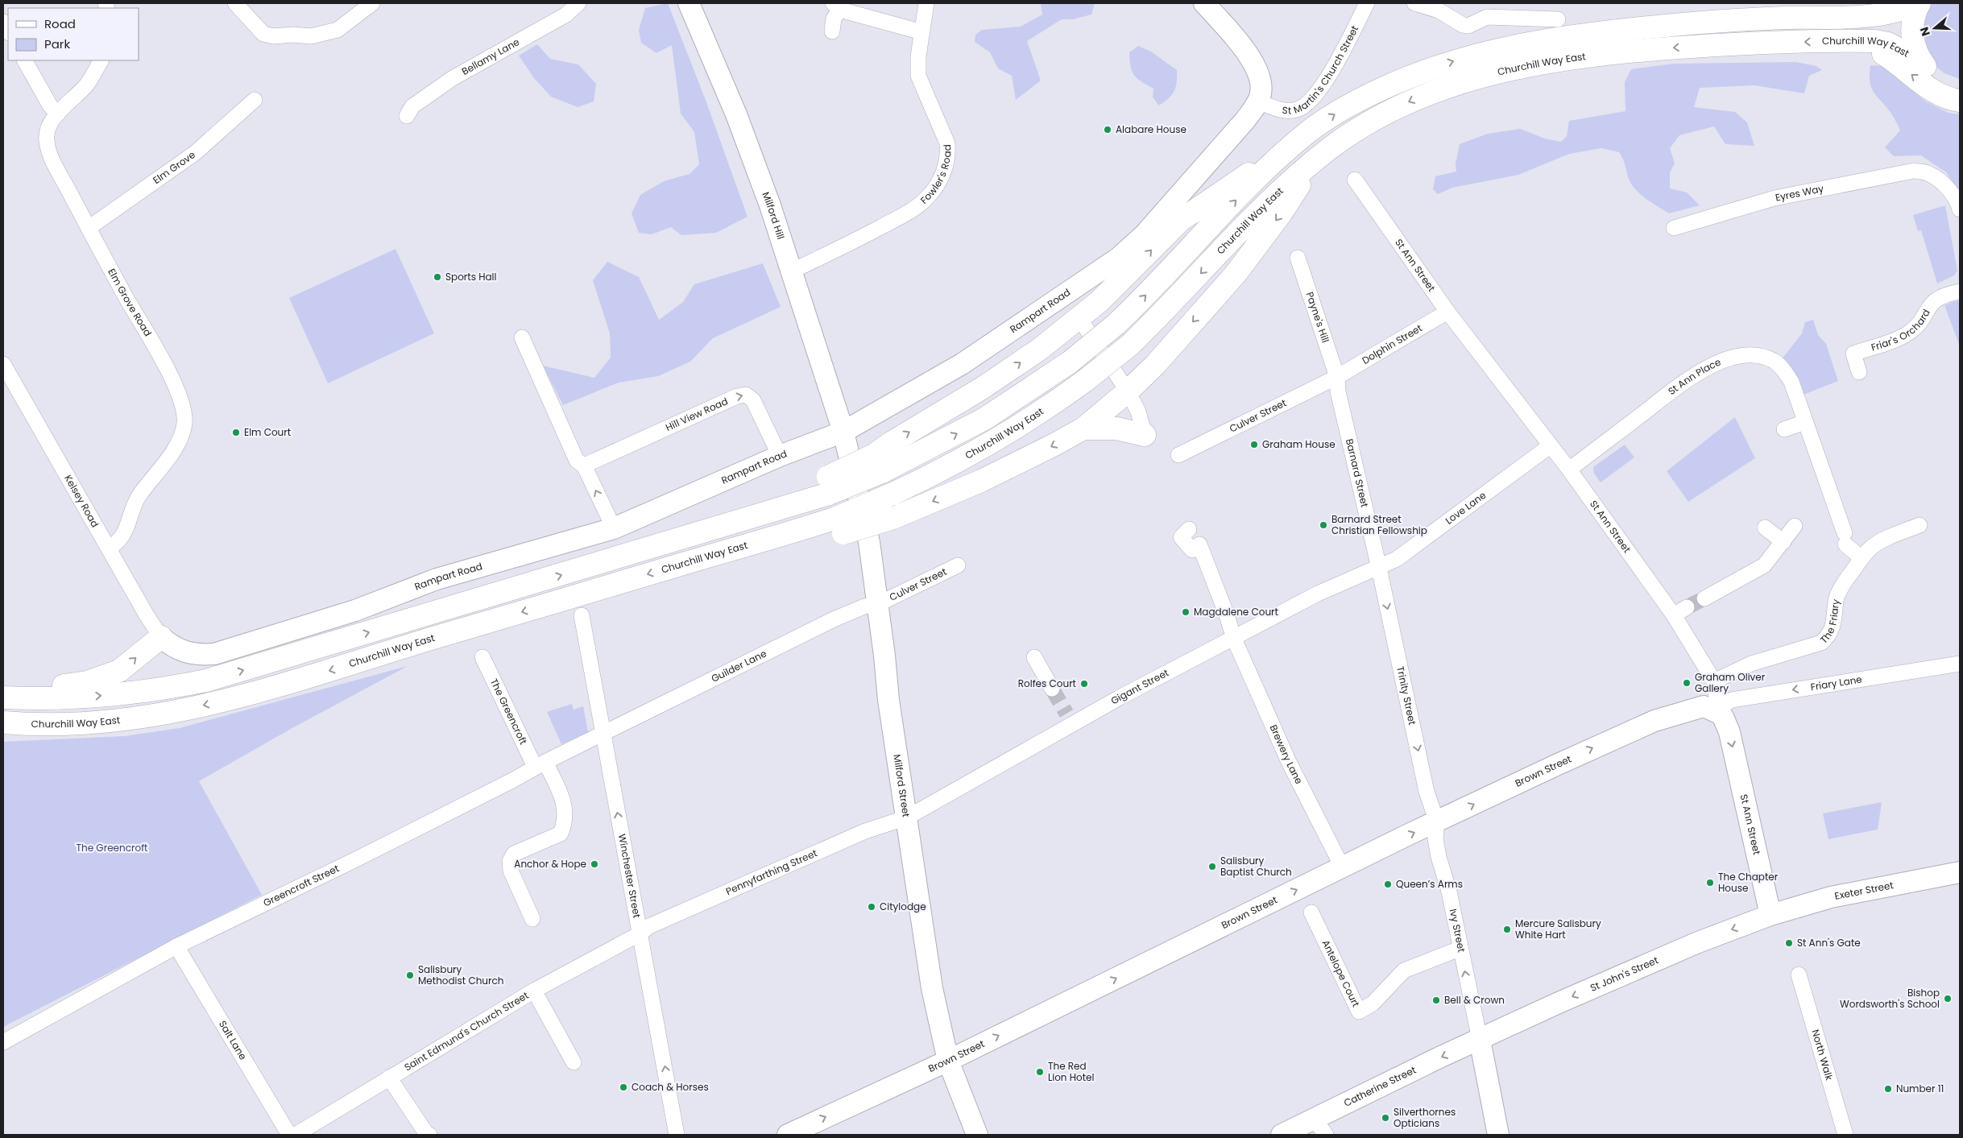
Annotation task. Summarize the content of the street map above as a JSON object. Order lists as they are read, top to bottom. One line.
{"streets":{"highway":["Churchill Way East"],"street":["Bellamy Lane","St Martin's Church Street","Elm Grove","Fowler's Road","Eyres Way","Milford Hill","St Ann Street","Elm Grove Road","Rampart Road","Payne's Hill","Friar's Orchard","Dolphin Street","St Ann Place","Hill View Road","Culver Street","Barnard Street","Kelsey Road","Love Lane","The Friary","Guilder Lane","Friary Lane","Gigant Street","Trinity Street","The Greencroft","Brewery Lane","Brown Street","Milford Street","Pennyfarthing Street","Winchester Street","Greencroft Street","Exeter Street","Ivy Street","Antelope Court","St John's Street","Saint Edmund's Church Street","Salt Lane","North Walk","Catherine Street"]},"crossings":[["St Martin's Church Street","Rampart Road"],["Elm Grove","Elm Grove Road"],["Fowler's Road","Milford Hill"],["Milford Hill","Rampart Road"],["Milford Hill","Milford Street"],["St Ann Street","Dolphin Street"],["St Ann Street","St Ann Place"],["St Ann Street","Love Lane"],["St Ann Street","The Friary"],["St Ann Street","Friary Lane"],["St Ann Street","Brown Street"],["St Ann Street","Exeter Street"],["St Ann Street","St John's Street"],["Elm Grove Road","Kelsey Road"],["Rampart Road","Hill View Road"],["Rampart Road","Kelsey Road"],["Rampart Road","Milford Street"],["Payne's Hill","Dolphin Street"],["Payne's Hill","Culver Street"],["Payne's Hill","Barnard Street"],["Dolphin Street","Culver Street"],["Dolphin Street","Barnard Street"],["St Ann Place","The Friary"],["Culver Street","Barnard Street"],["Culver Street","Guilder Lane"],["Culver Street","Milford Street"],["Barnard Street","Love Lane"],["Barnard Street","Gigant Street"],["Barnard Street","Trinity Street"],["Love Lane","Gigant Street"],["Love Lane","Trinity Street"],["Guilder Lane","Milford Street"],["Guilder Lane","Winchester Street"],["Guilder Lane","Greencroft Street"],["Friary Lane","Brown Street"],["Gigant Street","Trinity Street"],["Gigant Street","Brewery Lane"],["Gigant Street","Milford Street"],["Gigant Street","Pennyfarthing Street"],["Trinity Street","Brown Street"],["Trinity Street","Ivy Street"],["The Greencroft","Greencroft Street"],["Brewery Lane","Brown Street"],["Brown Street","Milford Street"],["Brown Street","Ivy Street"],["Milford Street","Pennyfarthing Street"],["Pennyfarthing Street","Winchester Street"],["Pennyfarthing Street","Saint Edmund's Church Street"],["Winchester Street","Greencroft Street"],["Winchester Street","Saint Edmund's Church Street"],["Greencroft Street","Salt Lane"],["Exeter Street","St John's Street"],["Ivy Street","Antelope Court"],["Ivy Street","St John's Street"],["Ivy Street","Catherine Street"],["St John's Street","Catherine Street"]],"one_way":["Friary Lane","Trinity Street","Brown Street","Winchester Street","Ivy Street","St John's Street","Catherine Street"],"parks":["The Greencroft"],"places":["Alabare House","Sports Hall","Elm Court","Graham House","Barnard Street Christian Fellowship","Magdalene Court","Graham Oliver Gallery","Rolfes Court","Anchor & Hope","Salisbury Baptist Church","The Chapter House","Queen’s Arms","Citylodge","Mercure Salisbury White Hart","St Ann's Gate","Salisbury Methodist Church","Bishop Wordsworth's School","Bell & Crown","The Red Lion Hotel","Coach & Horses","Number 11","Silverthornes Opticians"],"legend":["Road","Park"],"north":"left"}
